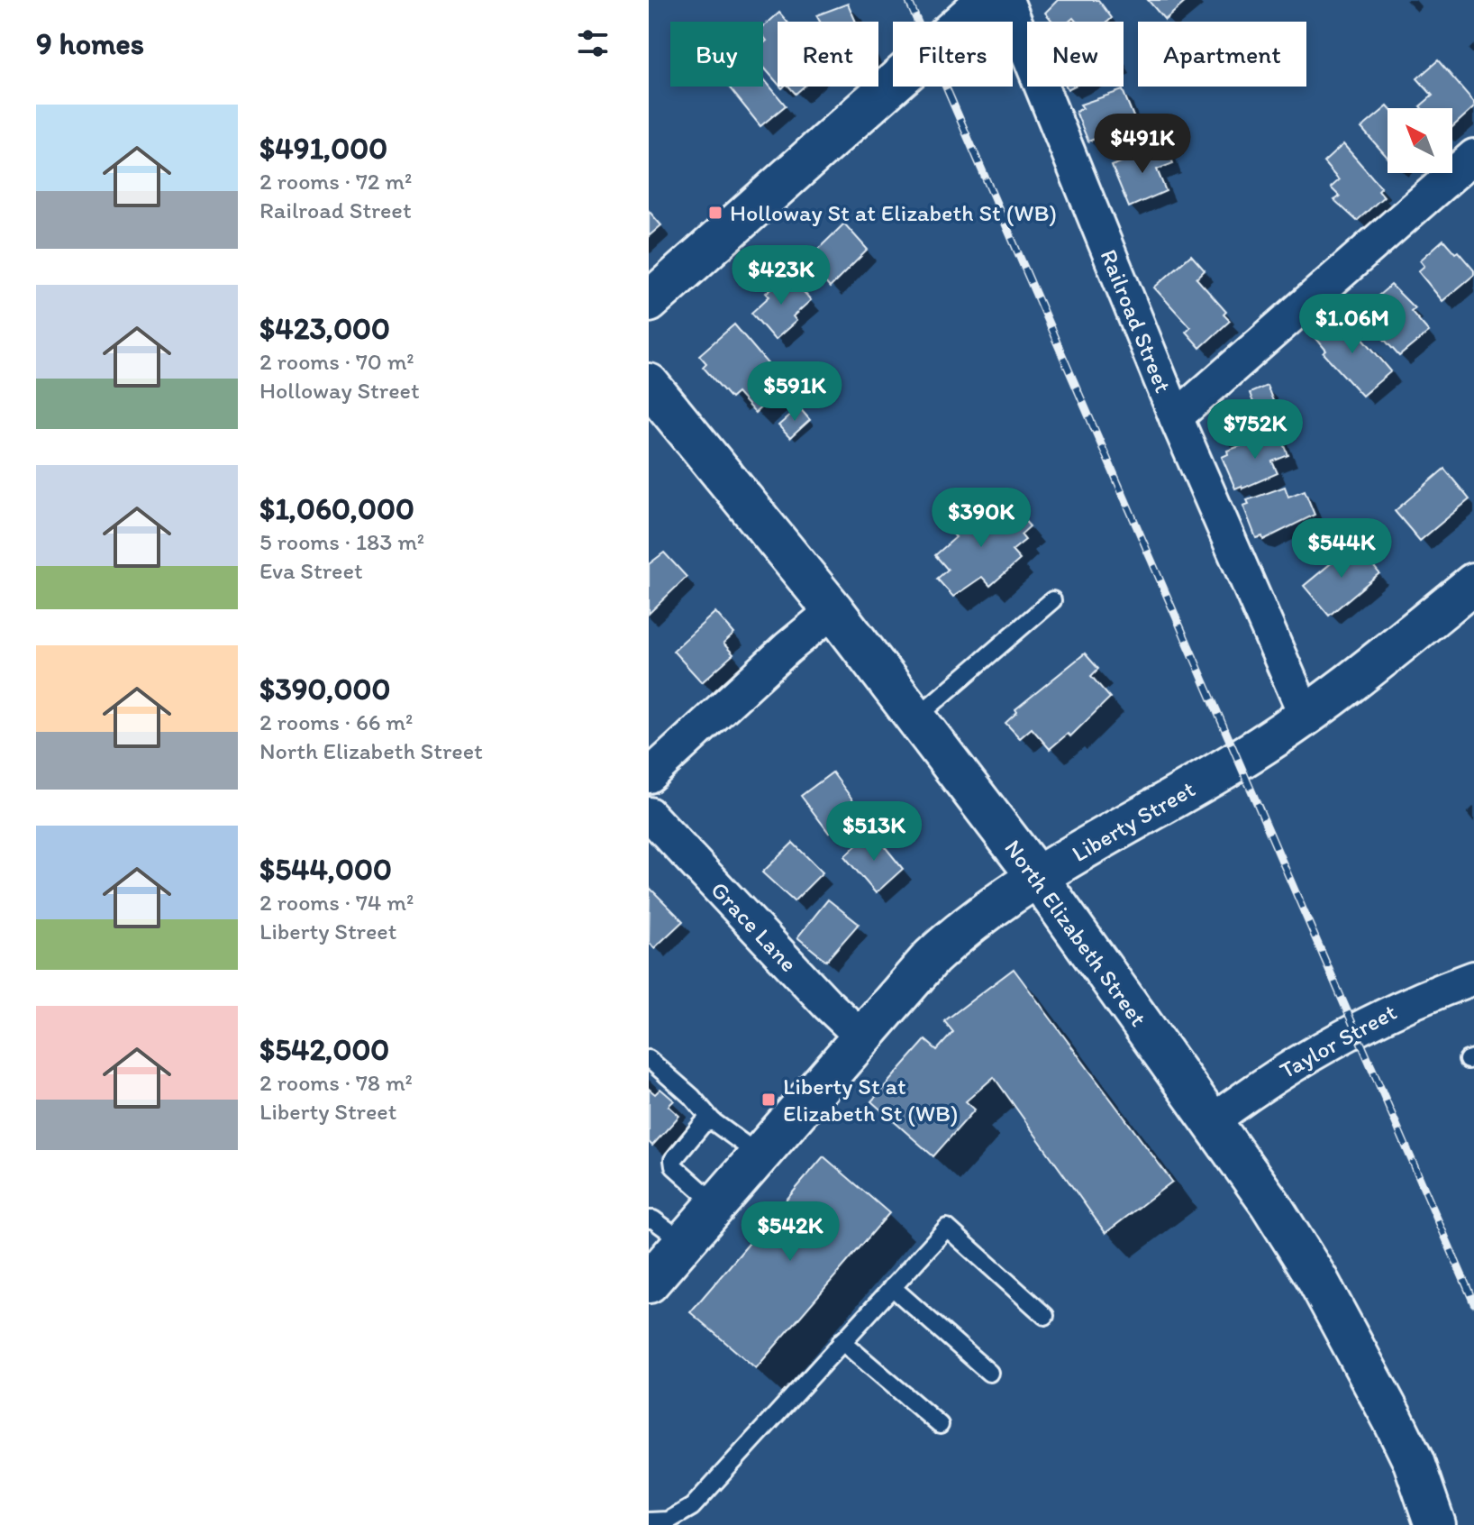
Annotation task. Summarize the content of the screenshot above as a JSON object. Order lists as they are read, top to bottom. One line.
{"streets":{"main road":["Liberty Street","North Elizabeth Street"],"street":["Railroad Street","Grace Lane","Taylor Street"]},"crossings":[["Railroad Street","Liberty Street"],["Liberty Street","Grace Lane"],["Liberty Street","North Elizabeth Street"],["North Elizabeth Street","Taylor Street"]],"places":{"transit":["Holloway St at Elizabeth St (WB)","Liberty St at Elizabeth St (WB)"]},"north":"top left","page":{"heading":"9 homes","chip":["Buy","Rent","Filters","New","Apartment"],"list":[{"name":"$491,000","note":"2 rooms · 72 m² · Railroad Street"},{"name":"$423,000","note":"2 rooms · 70 m² · Holloway Street"},{"name":"$1,060,000","note":"5 rooms · 183 m² · Eva Street"},{"name":"$390,000","note":"2 rooms · 66 m² · North Elizabeth Street"},{"name":"$544,000","note":"2 rooms · 74 m² · Liberty Street"},{"name":"$542,000","note":"2 rooms · 78 m² · Liberty Street"}],"price":["$491K","$423K","$1.06M","$591K","$752K","$390K","$544K","$513K","$542K"]}}
